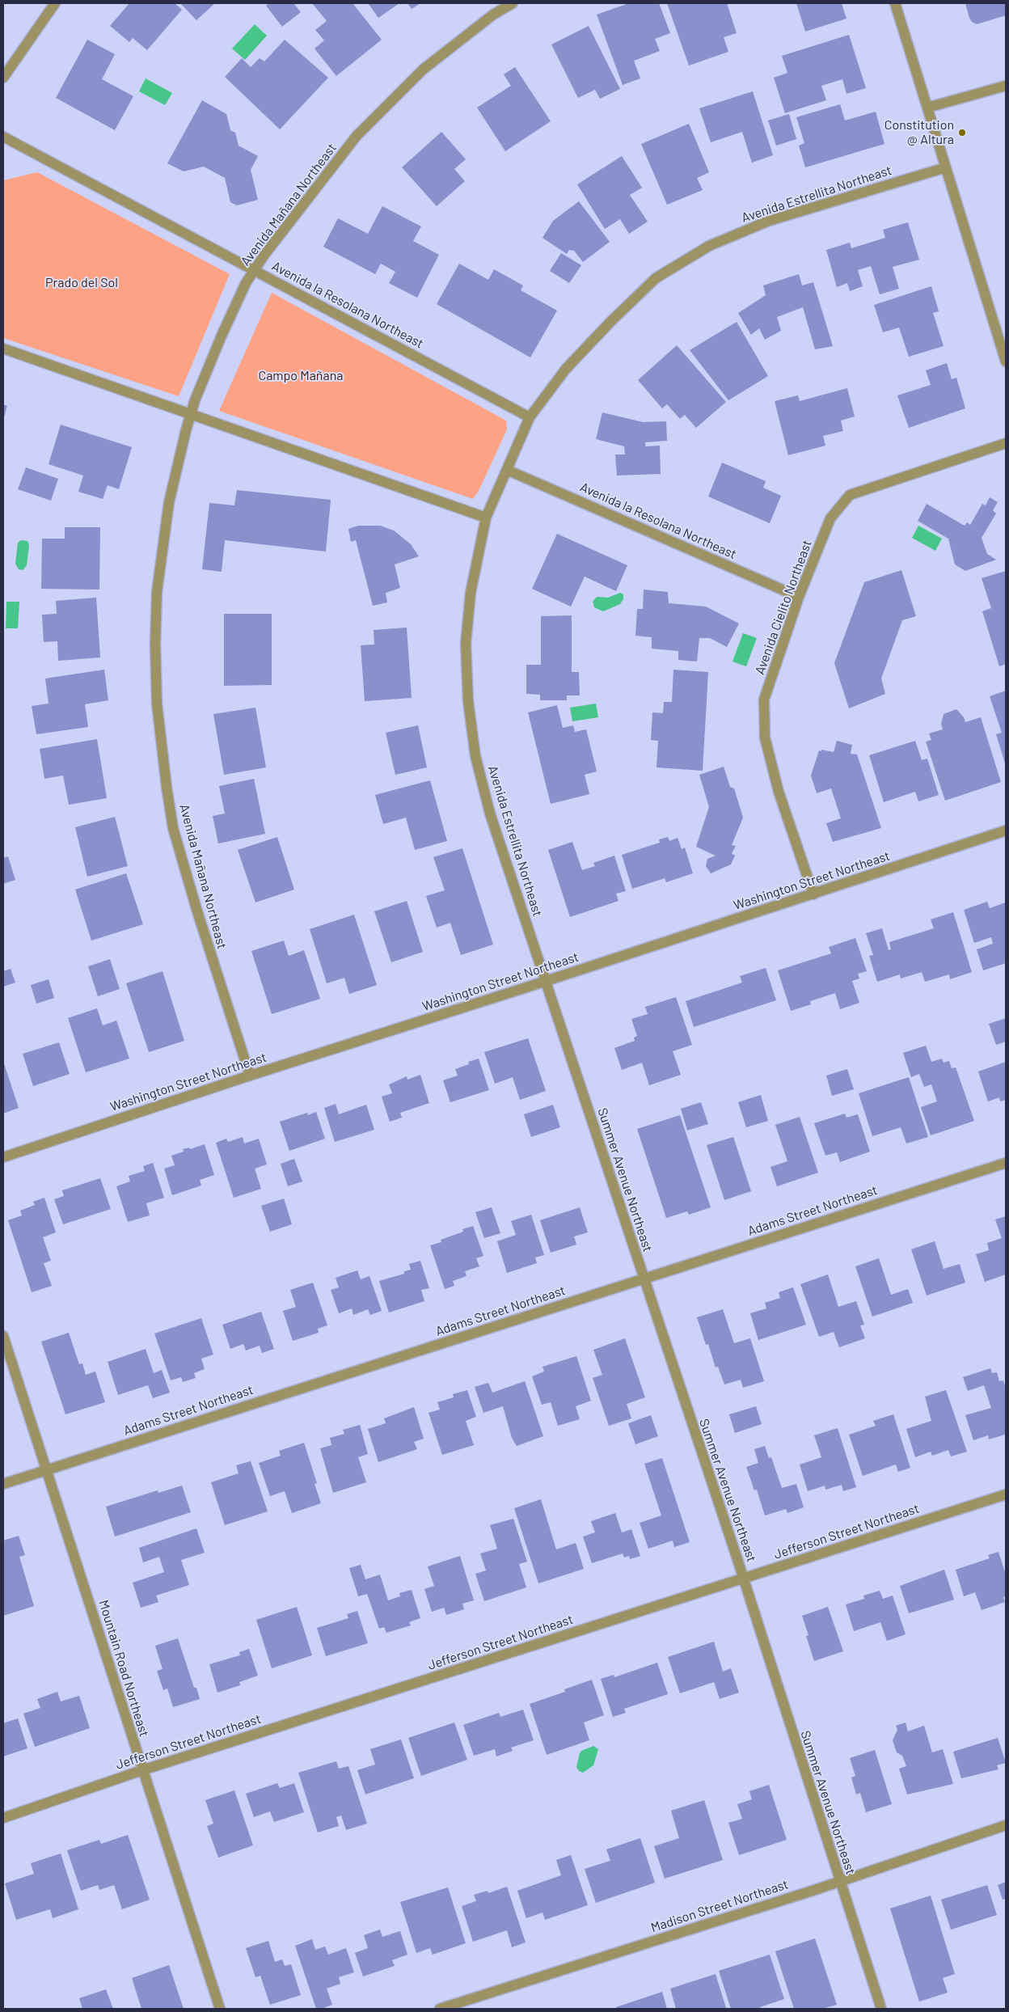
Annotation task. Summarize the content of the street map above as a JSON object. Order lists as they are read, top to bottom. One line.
{"streets":{"street":["Avenida Estrellita Northeast","Avenida Mañana Northeast","Avenida la Resolana Northeast","Avenida Cielito Northeast","Washington Street Northeast","Summer Avenue Northeast","Adams Street Northeast","Jefferson Street Northeast","Mountain Road Northeast","Madison Street Northeast"]},"crossings":[["Avenida Estrellita Northeast","Avenida la Resolana Northeast"],["Avenida Estrellita Northeast","Washington Street Northeast"],["Avenida Estrellita Northeast","Summer Avenue Northeast"],["Avenida Mañana Northeast","Avenida la Resolana Northeast"],["Avenida Mañana Northeast","Washington Street Northeast"],["Avenida la Resolana Northeast","Avenida Cielito Northeast"],["Avenida Cielito Northeast","Washington Street Northeast"],["Washington Street Northeast","Summer Avenue Northeast"],["Summer Avenue Northeast","Adams Street Northeast"],["Summer Avenue Northeast","Jefferson Street Northeast"],["Summer Avenue Northeast","Madison Street Northeast"],["Adams Street Northeast","Mountain Road Northeast"],["Jefferson Street Northeast","Mountain Road Northeast"]],"parks":["Prado del Sol","Campo Mañana"],"places":["Constitution @ Altura"]}
